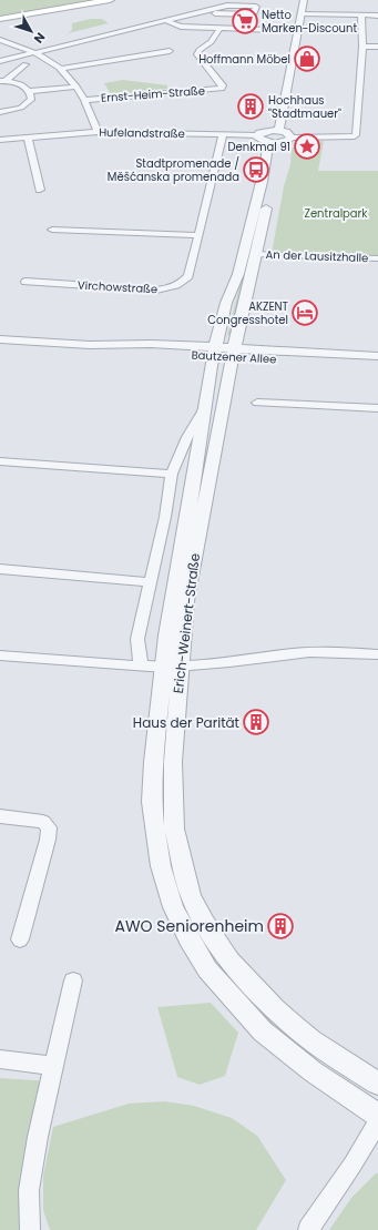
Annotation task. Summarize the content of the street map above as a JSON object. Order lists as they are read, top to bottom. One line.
{"streets":{"street":["Ernst-Heim-Straße","Hufelandstraße","An der Lausitzhalle","Virchowstraße","Bautzener Allee","Erich-Weinert-Straße"]},"crossings":[["Ernst-Heim-Straße","Hufelandstraße"],["Hufelandstraße","Virchowstraße"],["An der Lausitzhalle","Erich-Weinert-Straße"],["Bautzener Allee","Erich-Weinert-Straße"]],"parks":["Zentralpark"],"places":{"supermarket":["Netto Marken-Discount"],"shop":["Hoffmann Möbel"],"building":["Hochhaus \"Stadtmauer\"","Haus der Parität","AWO Seniorenheim"],"place":["Denkmal 91"],"bus stop":["Stadtpromenade / Měšćanska promenada"],"hotel":["AKZENT Congresshotel"]},"north":"bottom right"}
